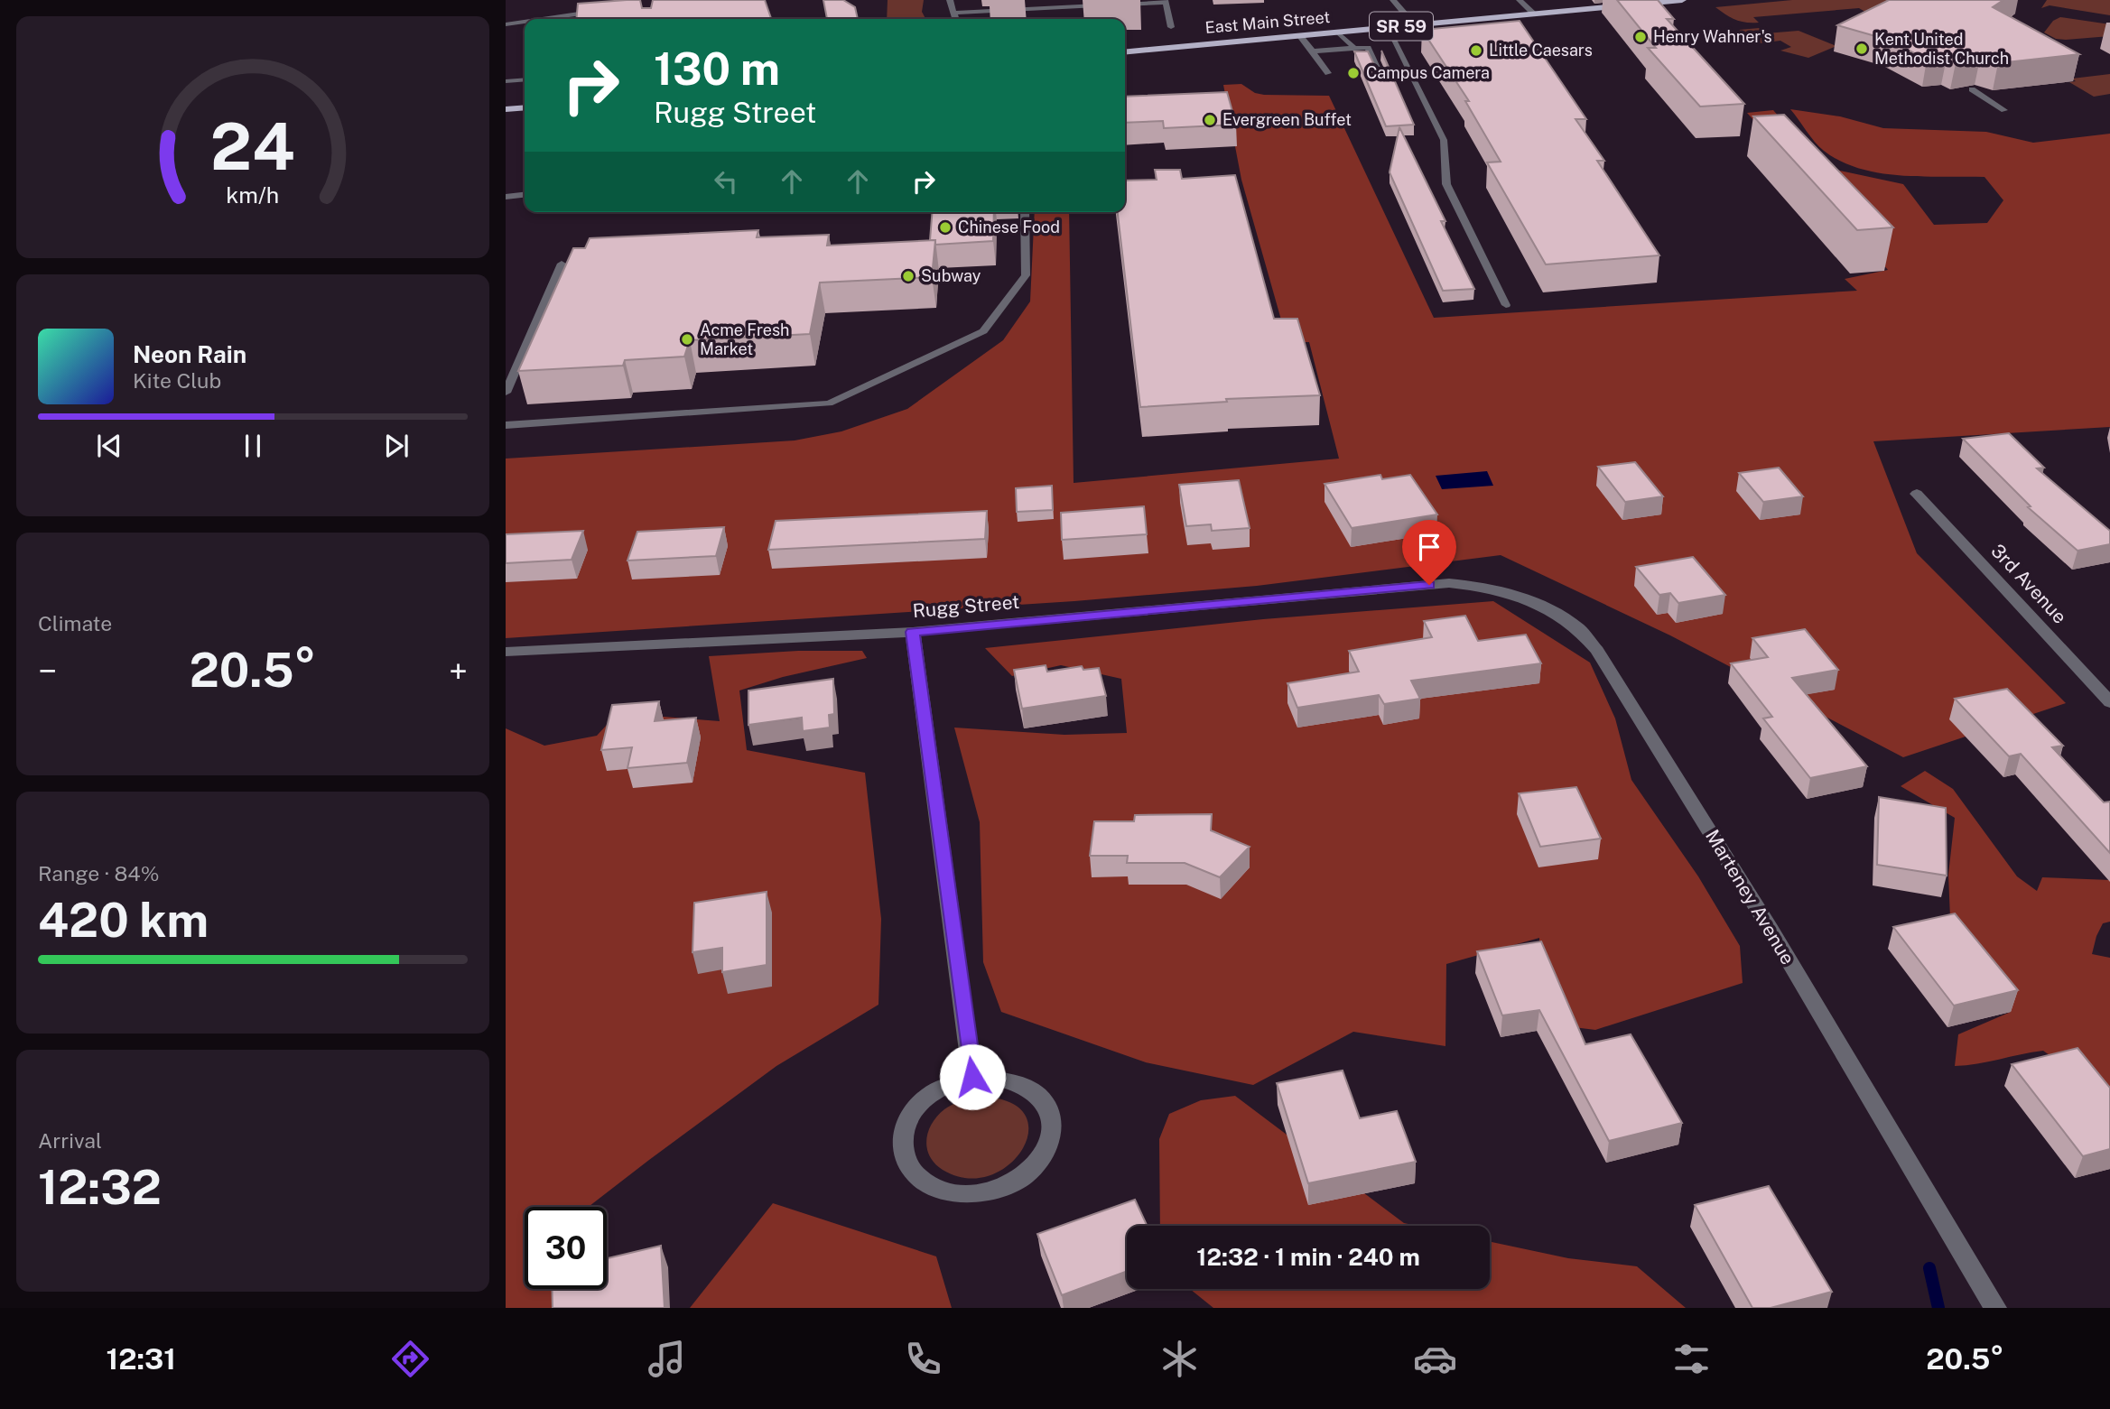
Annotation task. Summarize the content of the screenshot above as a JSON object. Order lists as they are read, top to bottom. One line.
{"streets":{"main road":["East Main Street","SR 59"],"street":["3rd Avenue","Rugg Street","Marteney Avenue"]},"crossings":[["Rugg Street","Marteney Avenue"]],"places":["Henry Wahner's","Kent United Methodist Church","Little Caesars","Campus Camera","Evergreen Buffet","Chinese Food","Subway","Acme Fresh Market"],"page":{"turn":["130 m","Rugg Street"],"song":["Neon Rain","Kite Club"],"tile":["Climate",["Range · 84%","420 km"],["Arrival","12:32"]],"heat":["−","20.5°","+"],"limit":"30","trip":"12:32 · 1 min · 240 m","tabs":["12:31","20.5°"],"gauge":["24","km/h"]}}
